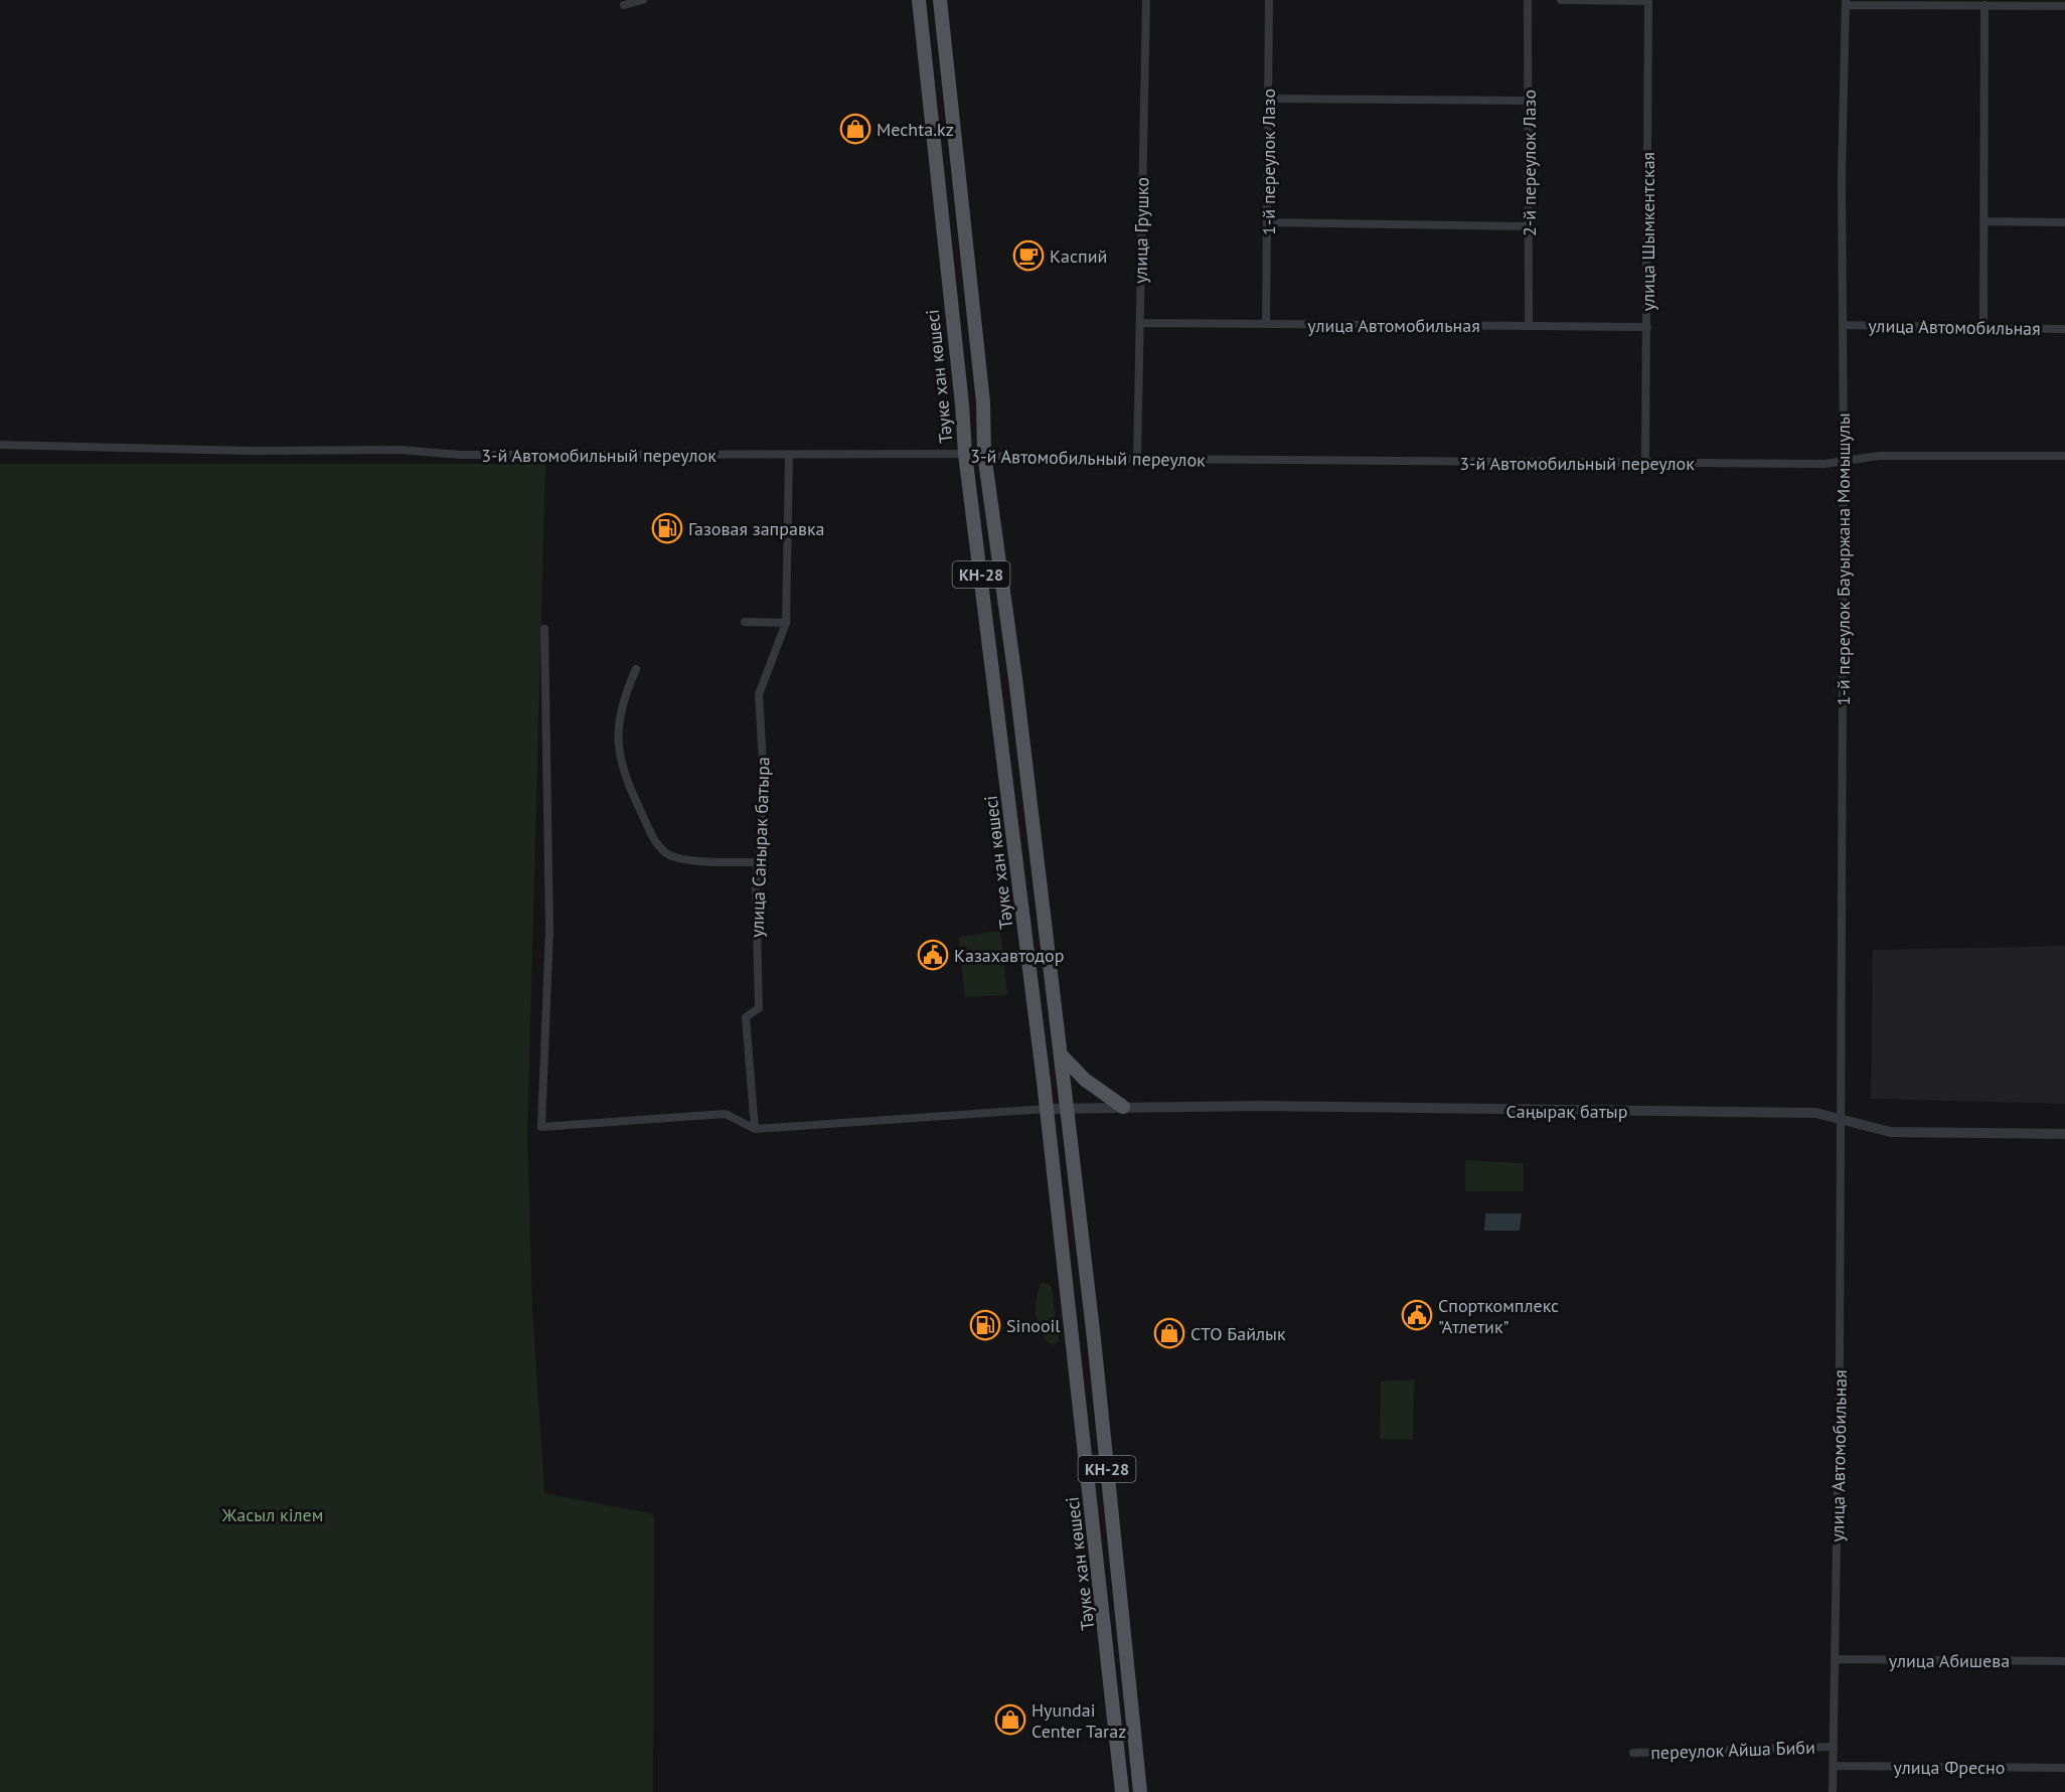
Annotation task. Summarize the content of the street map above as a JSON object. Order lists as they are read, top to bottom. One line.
{"streets":{"main road":["Тәуке хан көшесі","КН-28"],"street":["1-й переулок Лазо","2-й переулок Лазо","улица Грушко","улица Шымкентская","улица Автомобильная","3-й Автомобильный переулок","1-й переулок Бауыржана Момышулы","улица Санырак батыра","Саңырақ батыр","улица Абишева","переулок Айша Биби","улица Фресно"]},"crossings":[["1-й переулок Лазо","улица Автомобильная"],["2-й переулок Лазо","улица Автомобильная"],["улица Грушко","улица Автомобильная"],["улица Грушко","3-й Автомобильный переулок"],["улица Шымкентская","улица Автомобильная"],["улица Шымкентская","3-й Автомобильный переулок"],["улица Автомобильная","1-й переулок Бауыржана Момышулы"],["улица Автомобильная","Саңырақ батыр"],["улица Автомобильная","улица Абишева"],["улица Автомобильная","переулок Айша Биби"],["улица Автомобильная","улица Фресно"],["Тәуке хан көшесі","3-й Автомобильный переулок"],["Тәуке хан көшесі","Саңырақ батыр"],["3-й Автомобильный переулок","1-й переулок Бауыржана Момышулы"],["3-й Автомобильный переулок","улица Санырак батыра"],["1-й переулок Бауыржана Момышулы","Саңырақ батыр"]],"parks":["Жасыл кілем"],"places":{"shop":["Mechta.kz","СТО Байлык","Hyundai Center Taraz"],"cafe":["Каспий"],"fuel station":["Газовая заправка","Sinooil"],"public building":["Казахавтодор","Спорткомплекс \"Атлетик\""]}}
